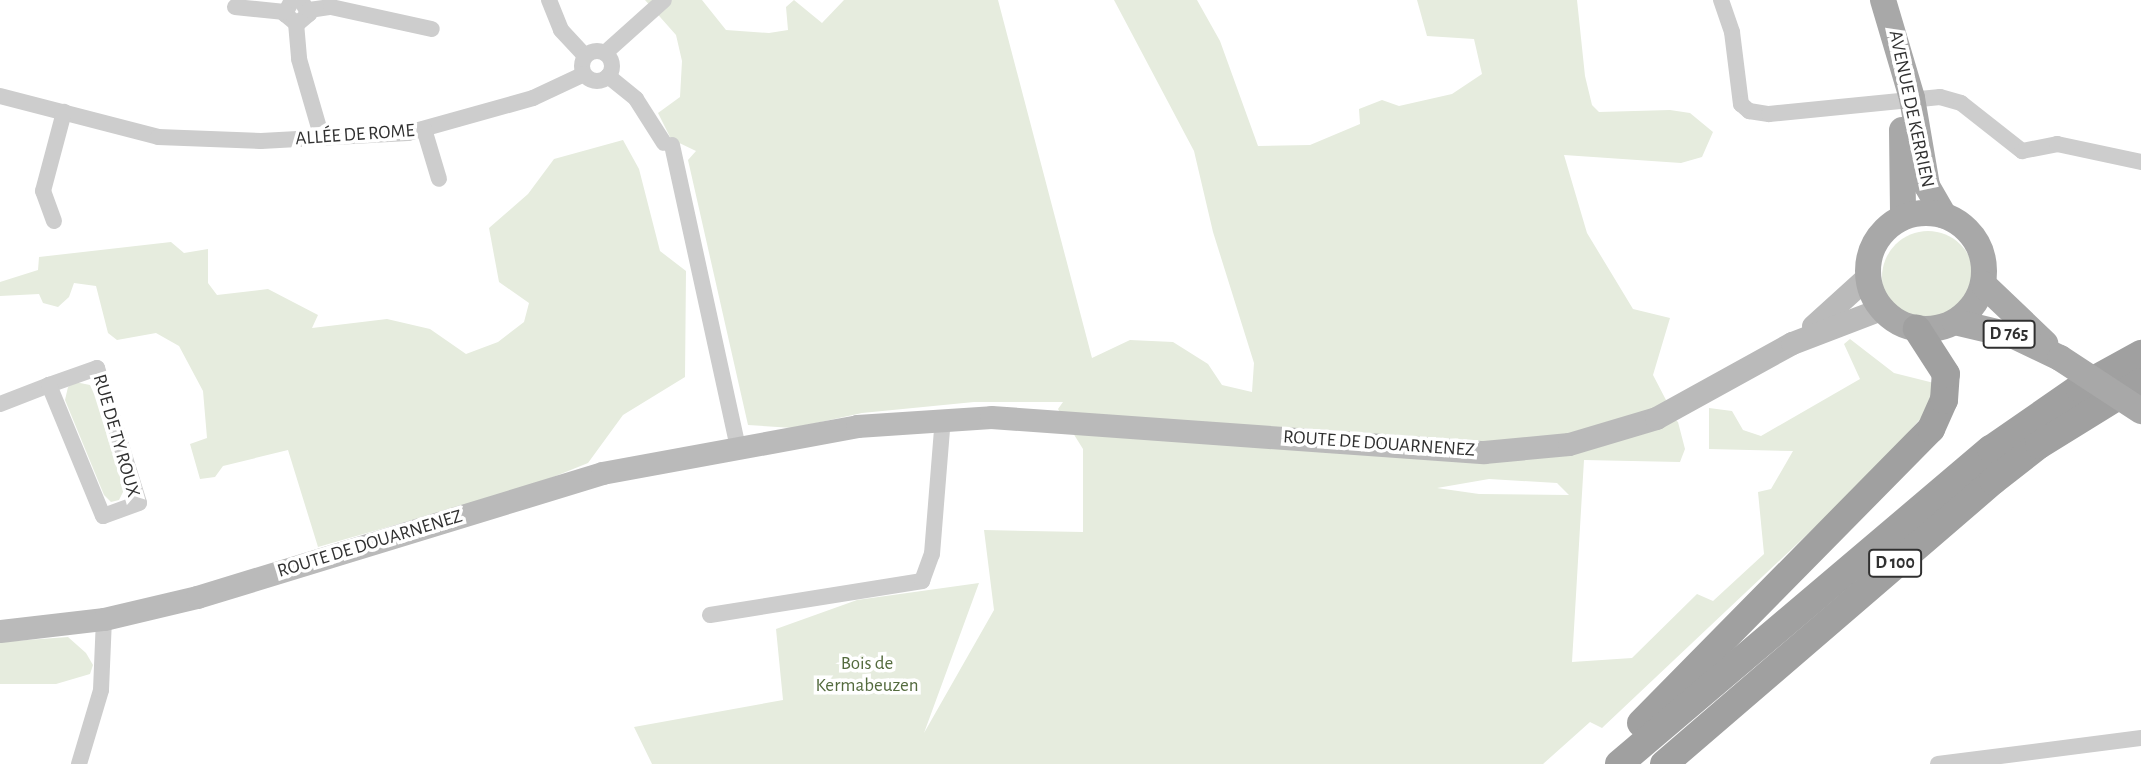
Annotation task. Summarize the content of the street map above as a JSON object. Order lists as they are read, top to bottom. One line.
{"streets":{"highway":["D 100"],"main road":["AVENUE DE KERRIEN","D 765","ROUTE DE DOUARNENEZ"],"street":["ALLÉE DE ROME","RUE DE TY ROUX"]},"crossings":[["AVENUE DE KERRIEN","D 765"],["AVENUE DE KERRIEN","ROUTE DE DOUARNENEZ"],["D 765","ROUTE DE DOUARNENEZ"]],"parks":["Bois de Kermabeuzen"]}
